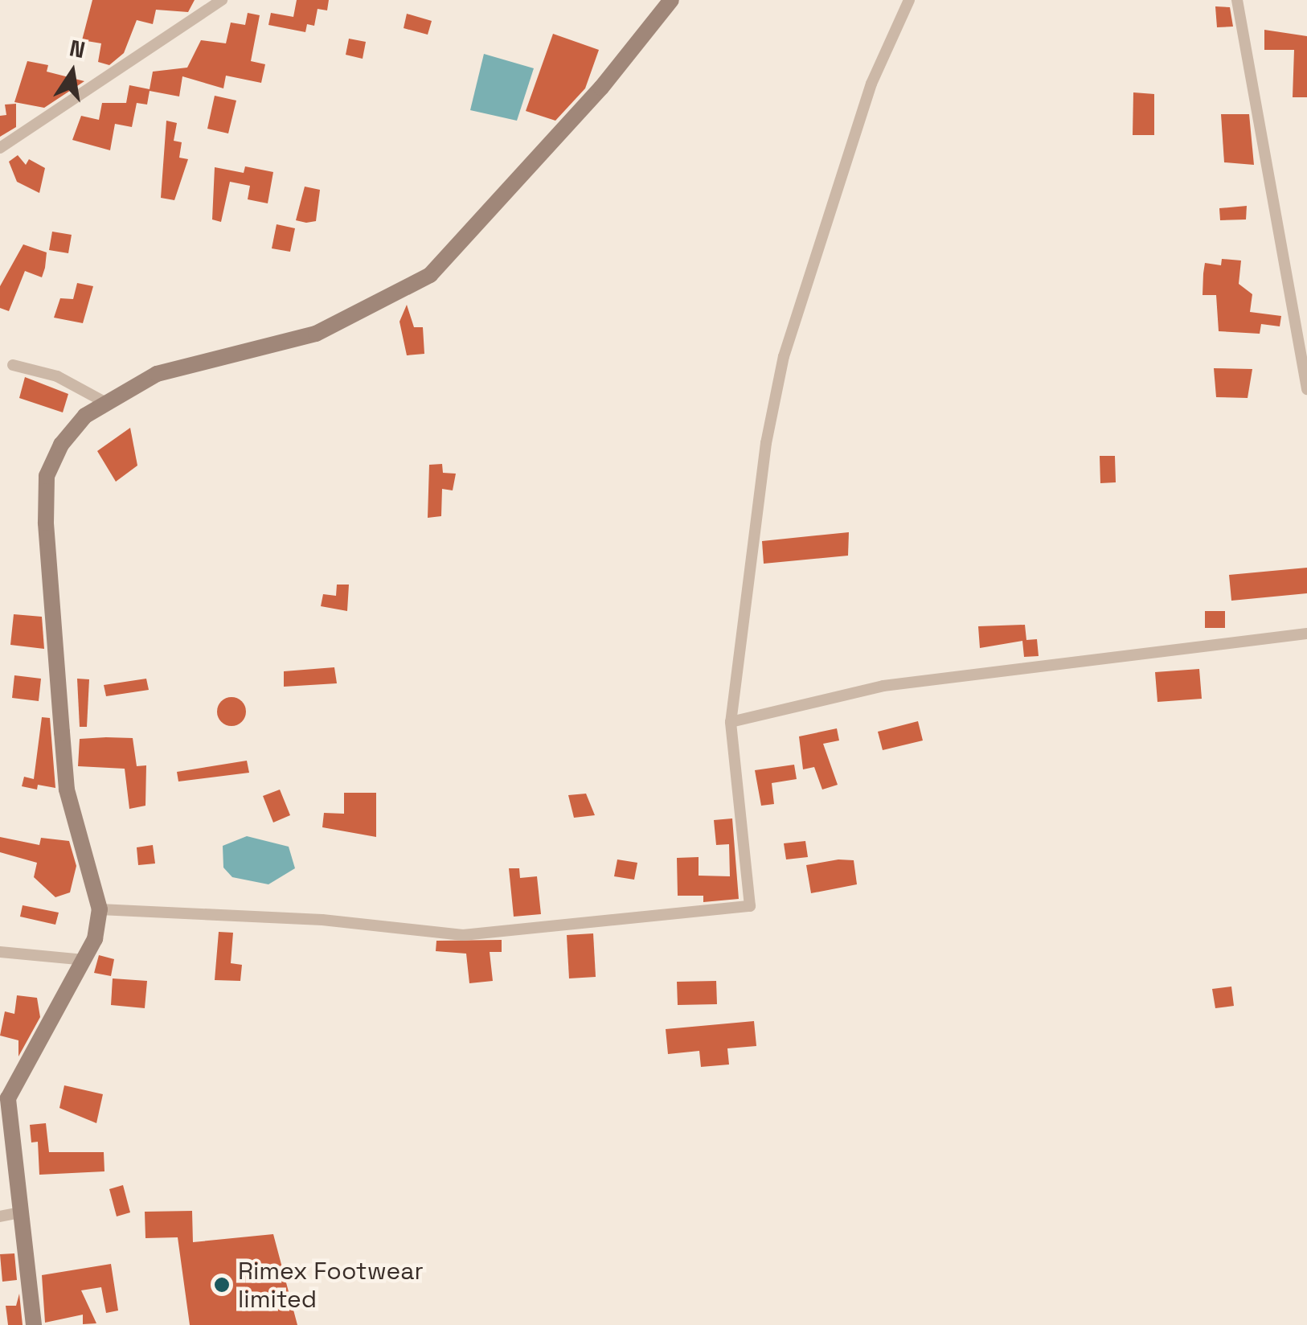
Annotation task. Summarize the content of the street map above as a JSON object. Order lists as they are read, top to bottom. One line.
{"places":["Rimex Footwear limited"],"north":"top"}
